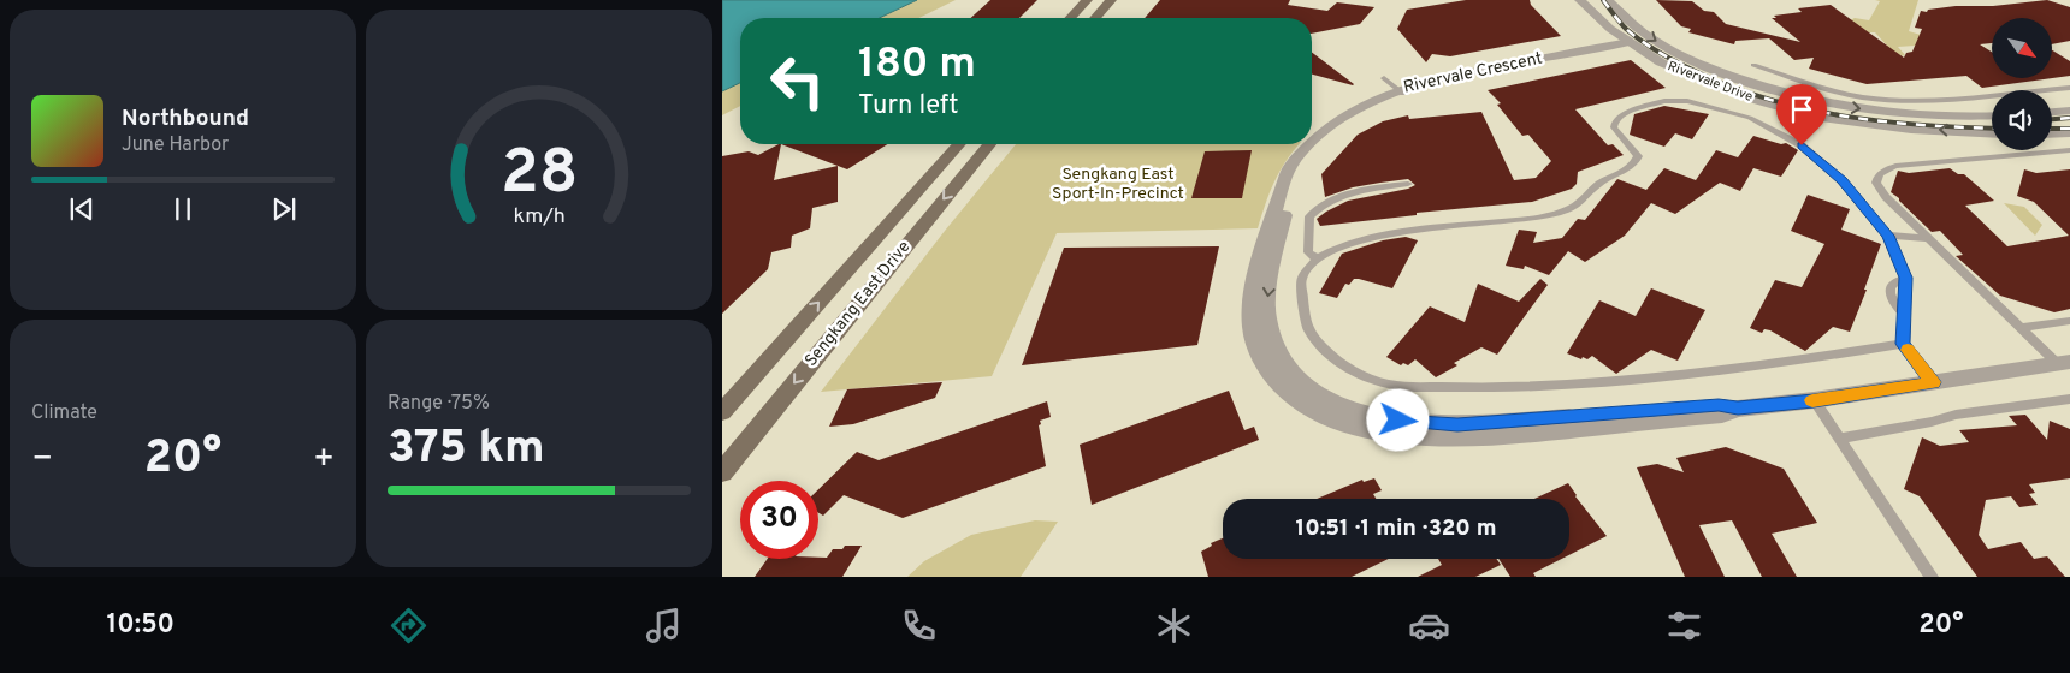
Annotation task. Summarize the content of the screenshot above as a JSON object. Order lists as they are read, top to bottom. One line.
{"streets":{"main road":["Sengkang East Drive"],"street":["Rivervale Crescent","Rivervale Drive"]},"crossings":[["Rivervale Crescent","Rivervale Drive"]],"parks":["Sengkang East Sport-In-Precinct"],"north":"bottom right","page":{"turn":["180 m","Turn left"],"song":["Northbound","June Harbor"],"tile":["Climate",["Range · 75%","375 km"]],"heat":["−","20°","+"],"limit":"30","trip":"10:51 · 1 min · 320 m","tabs":["10:50","20°"],"gauge":["28","km/h"]}}
